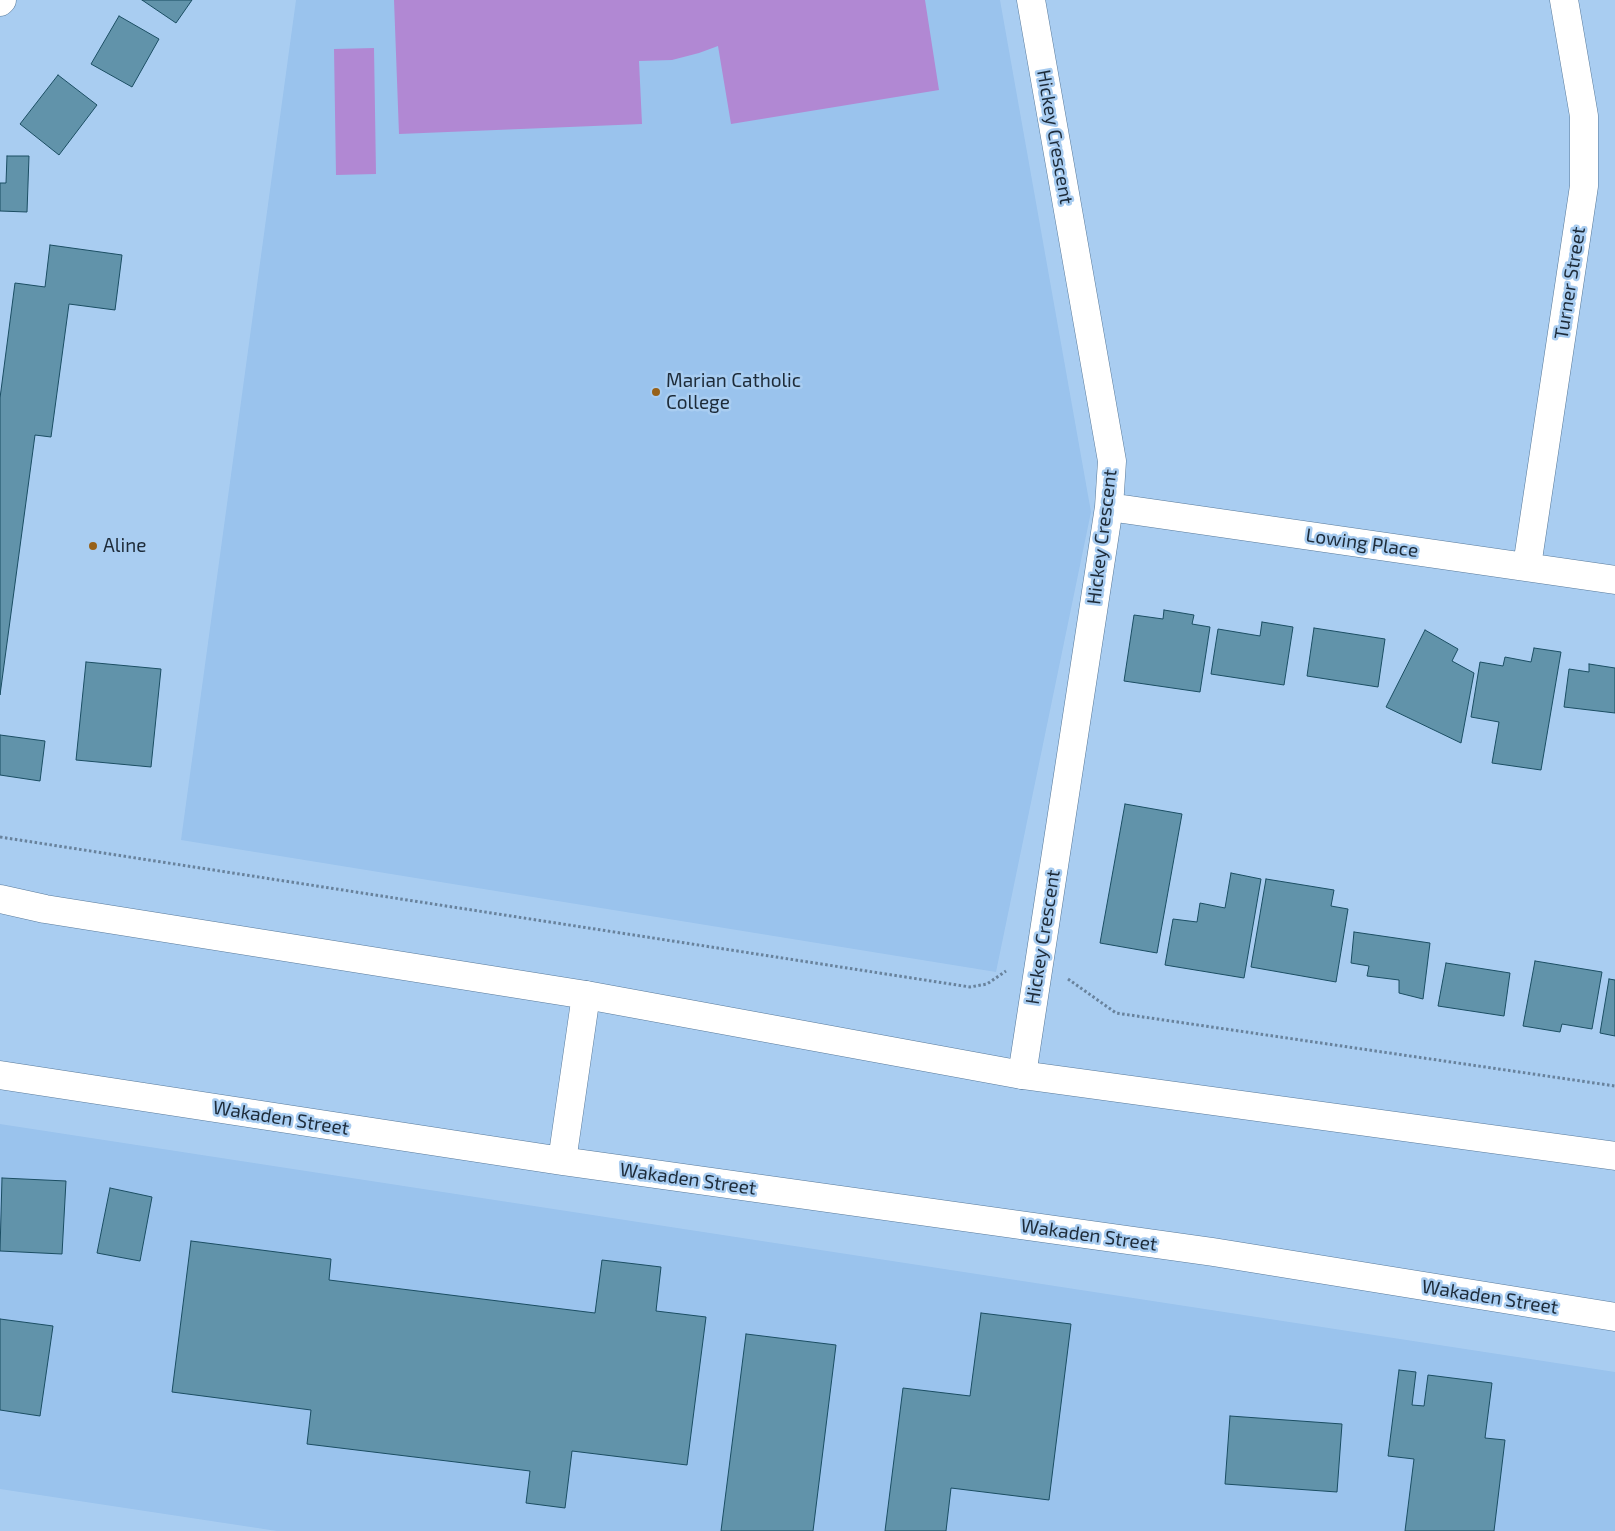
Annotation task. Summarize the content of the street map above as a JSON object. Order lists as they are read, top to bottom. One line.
{"streets":{"street":["Hickey Crescent","Turner Street","Lowing Place","Wakaden Street"]},"crossings":[["Hickey Crescent","Lowing Place"],["Turner Street","Lowing Place"]],"places":["Marian Catholic College","Aline"]}
